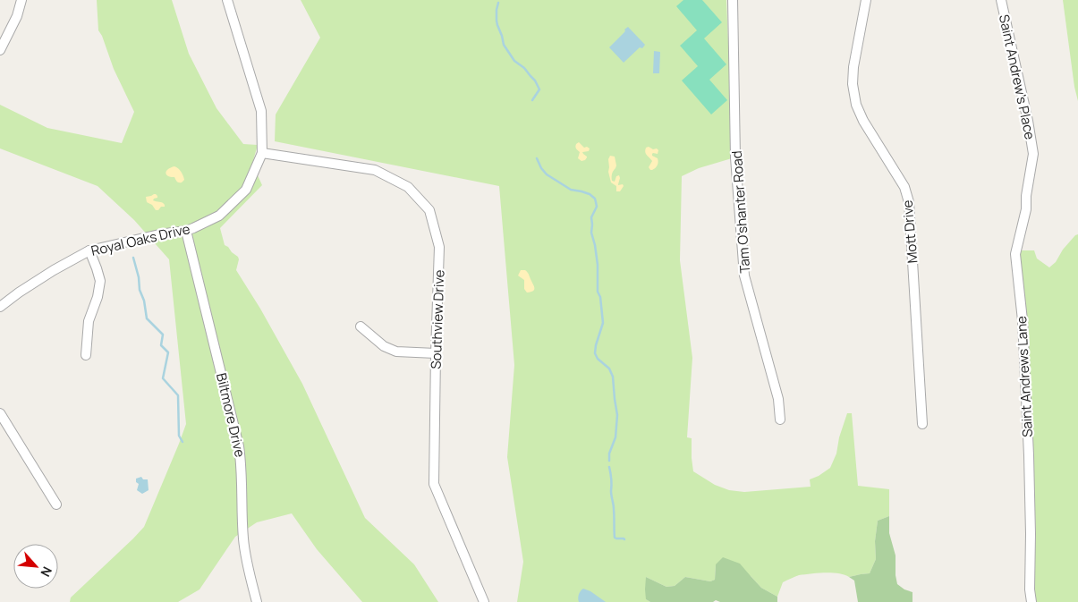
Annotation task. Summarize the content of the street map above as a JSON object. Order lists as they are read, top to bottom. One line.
{"streets":{"street":["Saint Andrew's Place","Tam O'shanter Road","Mott Drive","Royal Oaks Drive","Southview Drive","Saint Andrews Lane","Biltmore Drive"]},"crossings":[["Saint Andrew's Place","Saint Andrews Lane"],["Royal Oaks Drive","Southview Drive"],["Royal Oaks Drive","Biltmore Drive"]],"north":"bottom right"}
